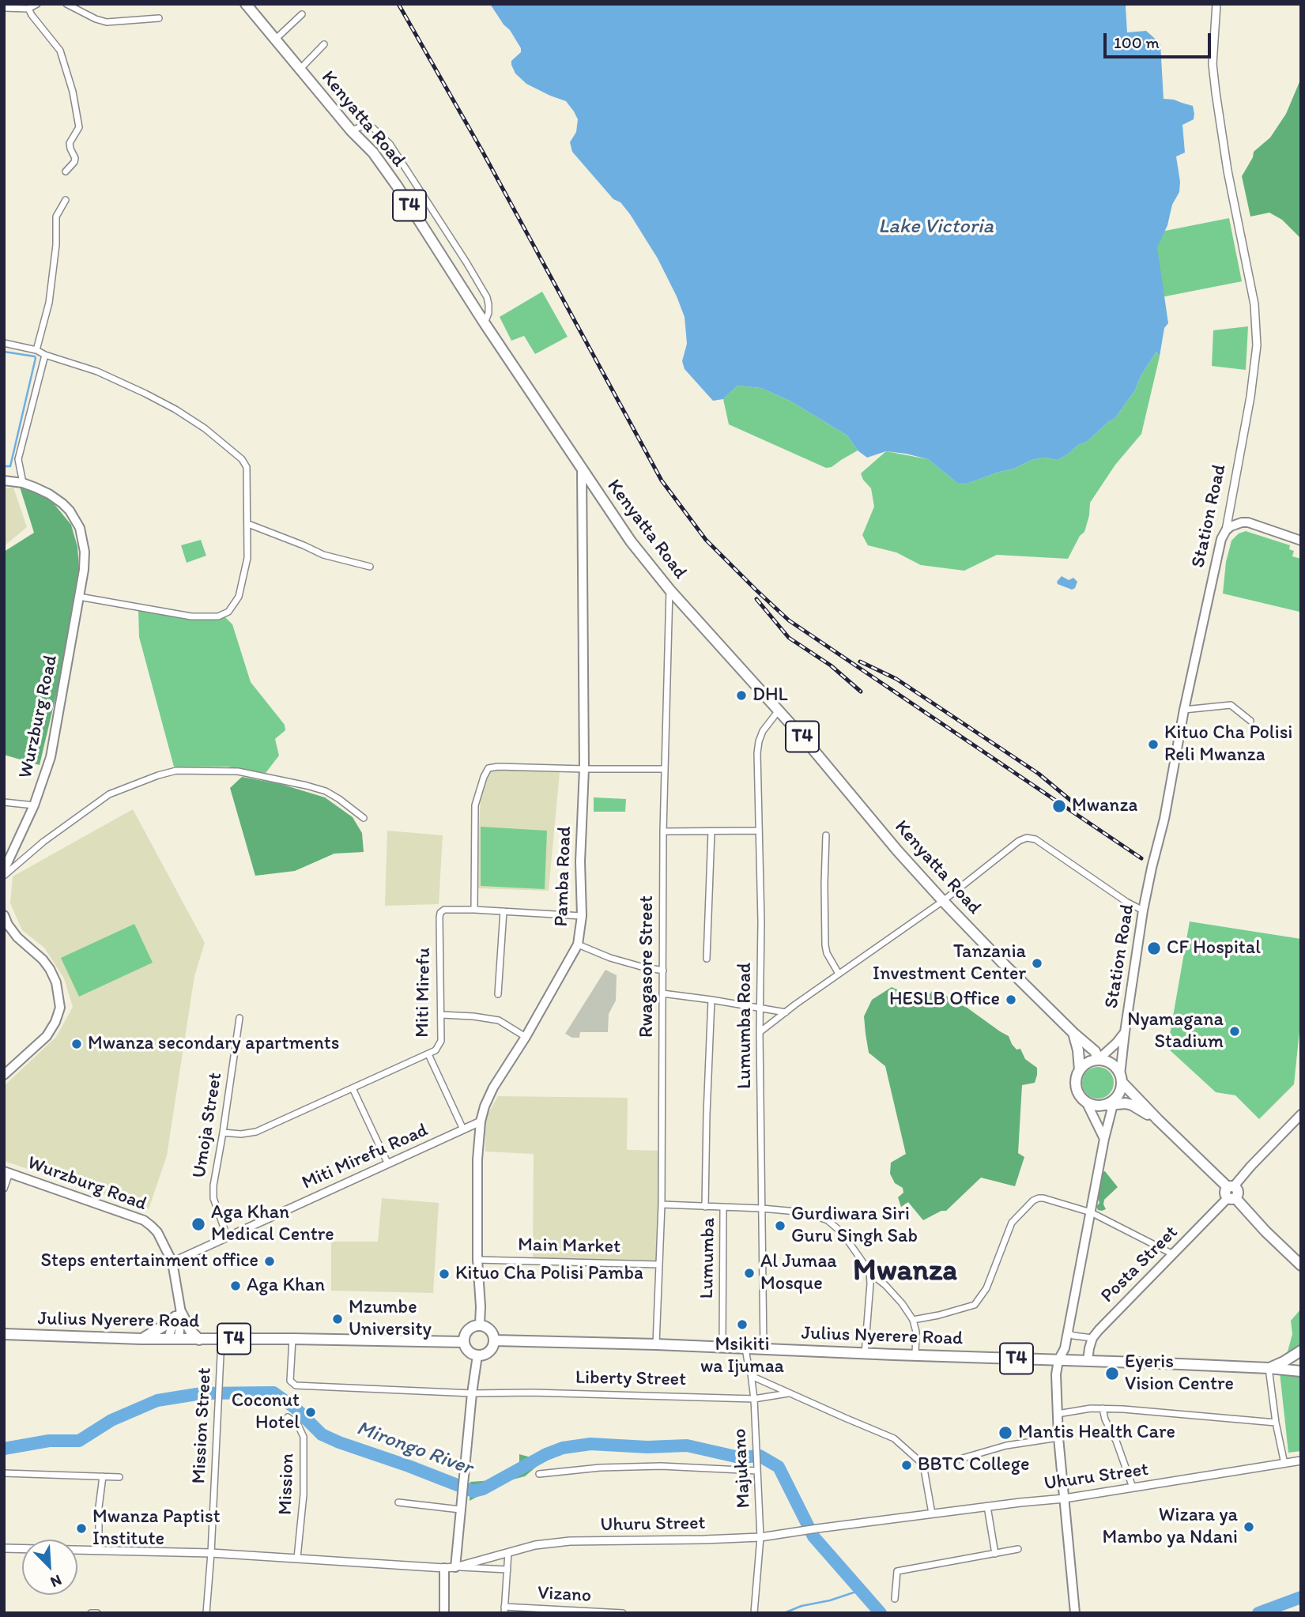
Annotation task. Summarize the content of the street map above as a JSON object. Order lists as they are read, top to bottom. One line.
{"streets":{"highway":["Kenyatta Road","T4","Julius Nyerere Road"],"main road":["Station Road","Wurzburg Road","Pamba Road","Posta Street"],"street":["Rwagasore Street","Miti Mirefu","Lumumba Road","Umoja Street","Miti Mirefu Road","Main Market","Lumumba","Liberty Street","Mission Street","Majukano","Uhuru Street","Mission","Vizano"]},"crossings":[["Kenyatta Road","T4"],["Kenyatta Road","Station Road"],["Kenyatta Road","Pamba Road"],["Kenyatta Road","Rwagasore Street"],["Kenyatta Road","Lumumba Road"],["T4","Station Road"],["Wurzburg Road","Miti Mirefu Road"],["Wurzburg Road","Julius Nyerere Road"],["Pamba Road","Miti Mirefu"],["Pamba Road","Miti Mirefu Road"],["Pamba Road","Main Market"],["Pamba Road","Julius Nyerere Road"],["Rwagasore Street","Main Market"],["Rwagasore Street","Julius Nyerere Road"],["Miti Mirefu","Umoja Street"],["Lumumba Road","Lumumba"],["Lumumba Road","Julius Nyerere Road"],["Umoja Street","Miti Mirefu Road"],["Lumumba","Julius Nyerere Road"],["Julius Nyerere Road","Liberty Street"],["Julius Nyerere Road","Mission Street"],["Liberty Street","Majukano"],["Mission Street","Uhuru Street"],["Majukano","Uhuru Street"],["Uhuru Street","Mission"],["Uhuru Street","Vizano"]],"districts":["Mwanza"],"water":["Lake Victoria","Mirongo River"],"places":["DHL","Kituo Cha Polisi Reli Mwanza","Mwanza","CF Hospital","Tanzania Investment Center","HESLB Office","Nyamagana Stadium","Mwanza secondary apartments","Aga Khan Medical Centre","Gurdiwara Siri Guru Singh Sab","Steps entertainment office","Al Jumaa Mosque","Kituo Cha Polisi Pamba","Aga Khan","Mzumbe University","Msikiti wa Ijumaa","Eyeris Vision Centre","Coconut Hotel","Mantis Health Care","BBTC College","Wizara ya Mambo ya Ndani","Mwanza Paptist Institute"],"scale_bar":"100 m","north":"bottom right"}
